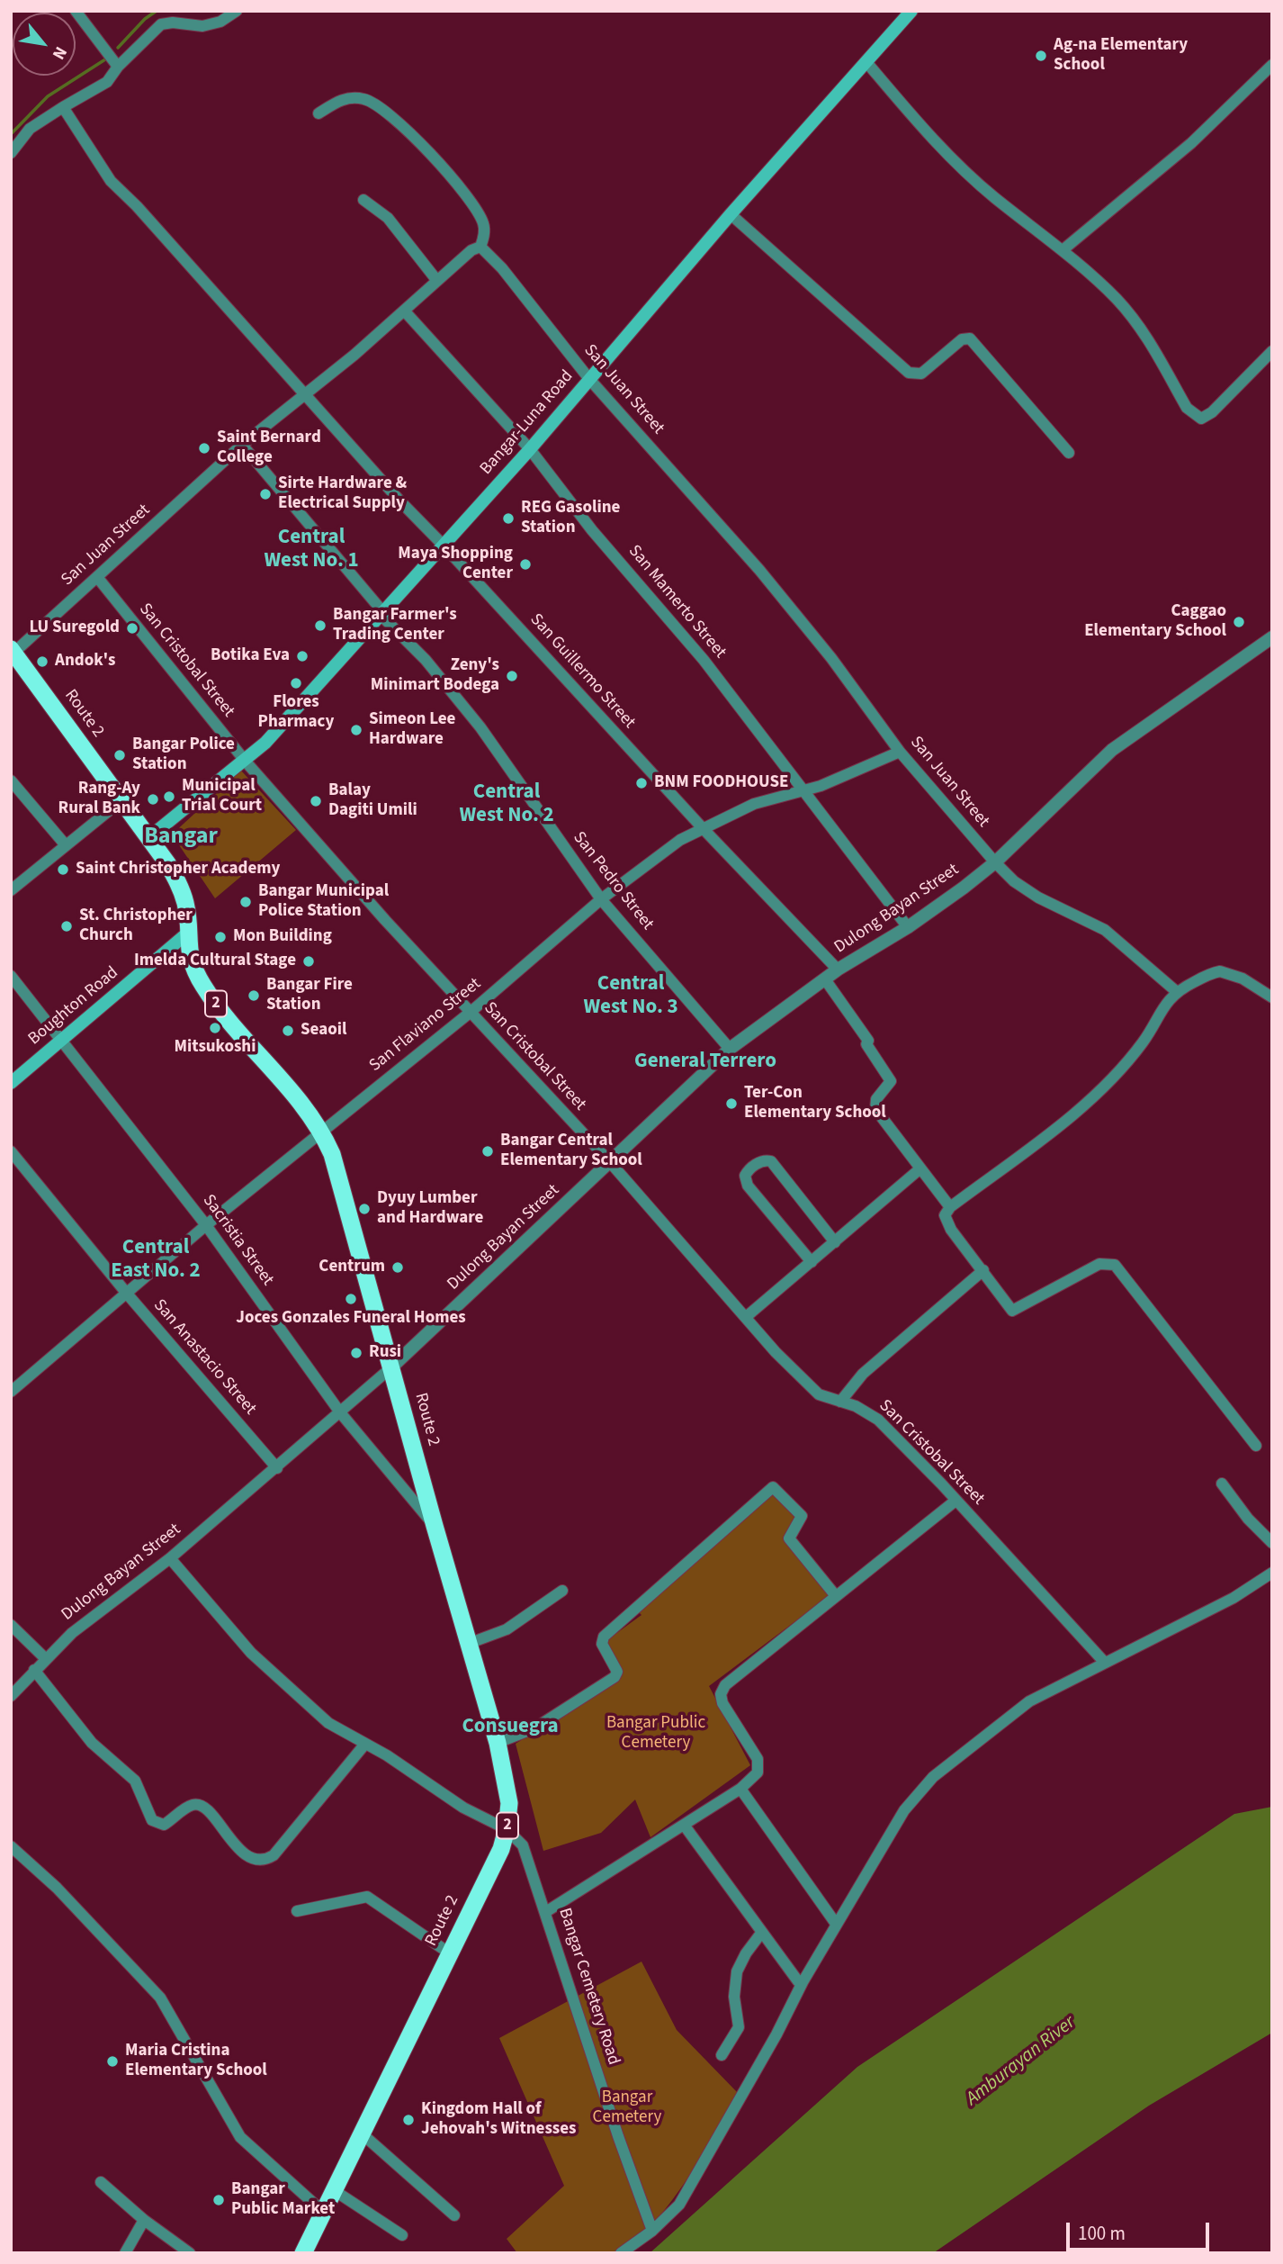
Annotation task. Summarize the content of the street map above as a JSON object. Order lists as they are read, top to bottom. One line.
{"streets":{"highway":["Route 2","2"],"main road":["Bangar-Luna Road","Boughton Road"],"street":["San Juan Street","San Mamerto Street","San Cristobal Street","San Guillermo Street","San Pedro Street","Dulong Bayan Street","San Flaviano Street","Sacristia Street","San Anastacio Street","Bangar Cemetery Road"]},"crossings":[["San Juan Street","Bangar-Luna Road"],["San Juan Street","San Mamerto Street"],["San Juan Street","San Cristobal Street"],["San Juan Street","San Guillermo Street"],["San Juan Street","Route 2"],["San Juan Street","San Pedro Street"],["San Juan Street","Dulong Bayan Street"],["San Juan Street","San Flaviano Street"],["Bangar-Luna Road","San Mamerto Street"],["Bangar-Luna Road","San Cristobal Street"],["Bangar-Luna Road","San Guillermo Street"],["Bangar-Luna Road","Route 2"],["Bangar-Luna Road","San Pedro Street"],["San Mamerto Street","Dulong Bayan Street"],["San Mamerto Street","San Flaviano Street"],["San Cristobal Street","Dulong Bayan Street"],["San Cristobal Street","San Flaviano Street"],["San Guillermo Street","Dulong Bayan Street"],["San Guillermo Street","San Flaviano Street"],["Route 2","Dulong Bayan Street"],["Route 2","Boughton Road"],["Route 2","San Flaviano Street"],["Route 2","Sacristia Street"],["Route 2","Bangar Cemetery Road"],["San Pedro Street","Dulong Bayan Street"],["San Pedro Street","San Flaviano Street"],["Dulong Bayan Street","Sacristia Street"],["Dulong Bayan Street","San Anastacio Street"],["Boughton Road","Sacristia Street"],["San Flaviano Street","Sacristia Street"],["San Flaviano Street","San Anastacio Street"]],"districts":["Central West No. 1","Central West No. 2","Bangar","Central West No. 3","General Terrero","Central East No. 2","Consuegra"],"water":["Amburayan River"],"parks":["Bangar Public Cemetery","Bangar Cemetery"],"places":["Ag-na Elementary School","Saint Bernard College","Sirte Hardware & Electrical Supply","REG Gasoline Station","Maya Shopping Center","Caggao Elementary School","Bangar Farmer's Trading Center","LU Suregold","Botika Eva","Andok's","Zeny's Minimart Bodega","Flores Pharmacy","Simeon Lee Hardware","Bangar Police Station","BNM FOODHOUSE","Municipal Trial Court","Rang-Ay Rural Bank","Balay Dagiti Umili","Saint Christopher Academy","Bangar Municipal Police Station","St. Christopher Church","Mon Building","Imelda Cultural Stage","Bangar Fire Station","Mitsukoshi","Seaoil","Ter-Con Elementary School","Bangar Central Elementary School","Dyuy Lumber and Hardware","Centrum","Joces Gonzales Funeral Homes","Rusi","Maria Cristina Elementary School","Kingdom Hall of Jehovah's Witnesses","Bangar Public Market"],"scale_bar":"100 m","north":"bottom right"}
